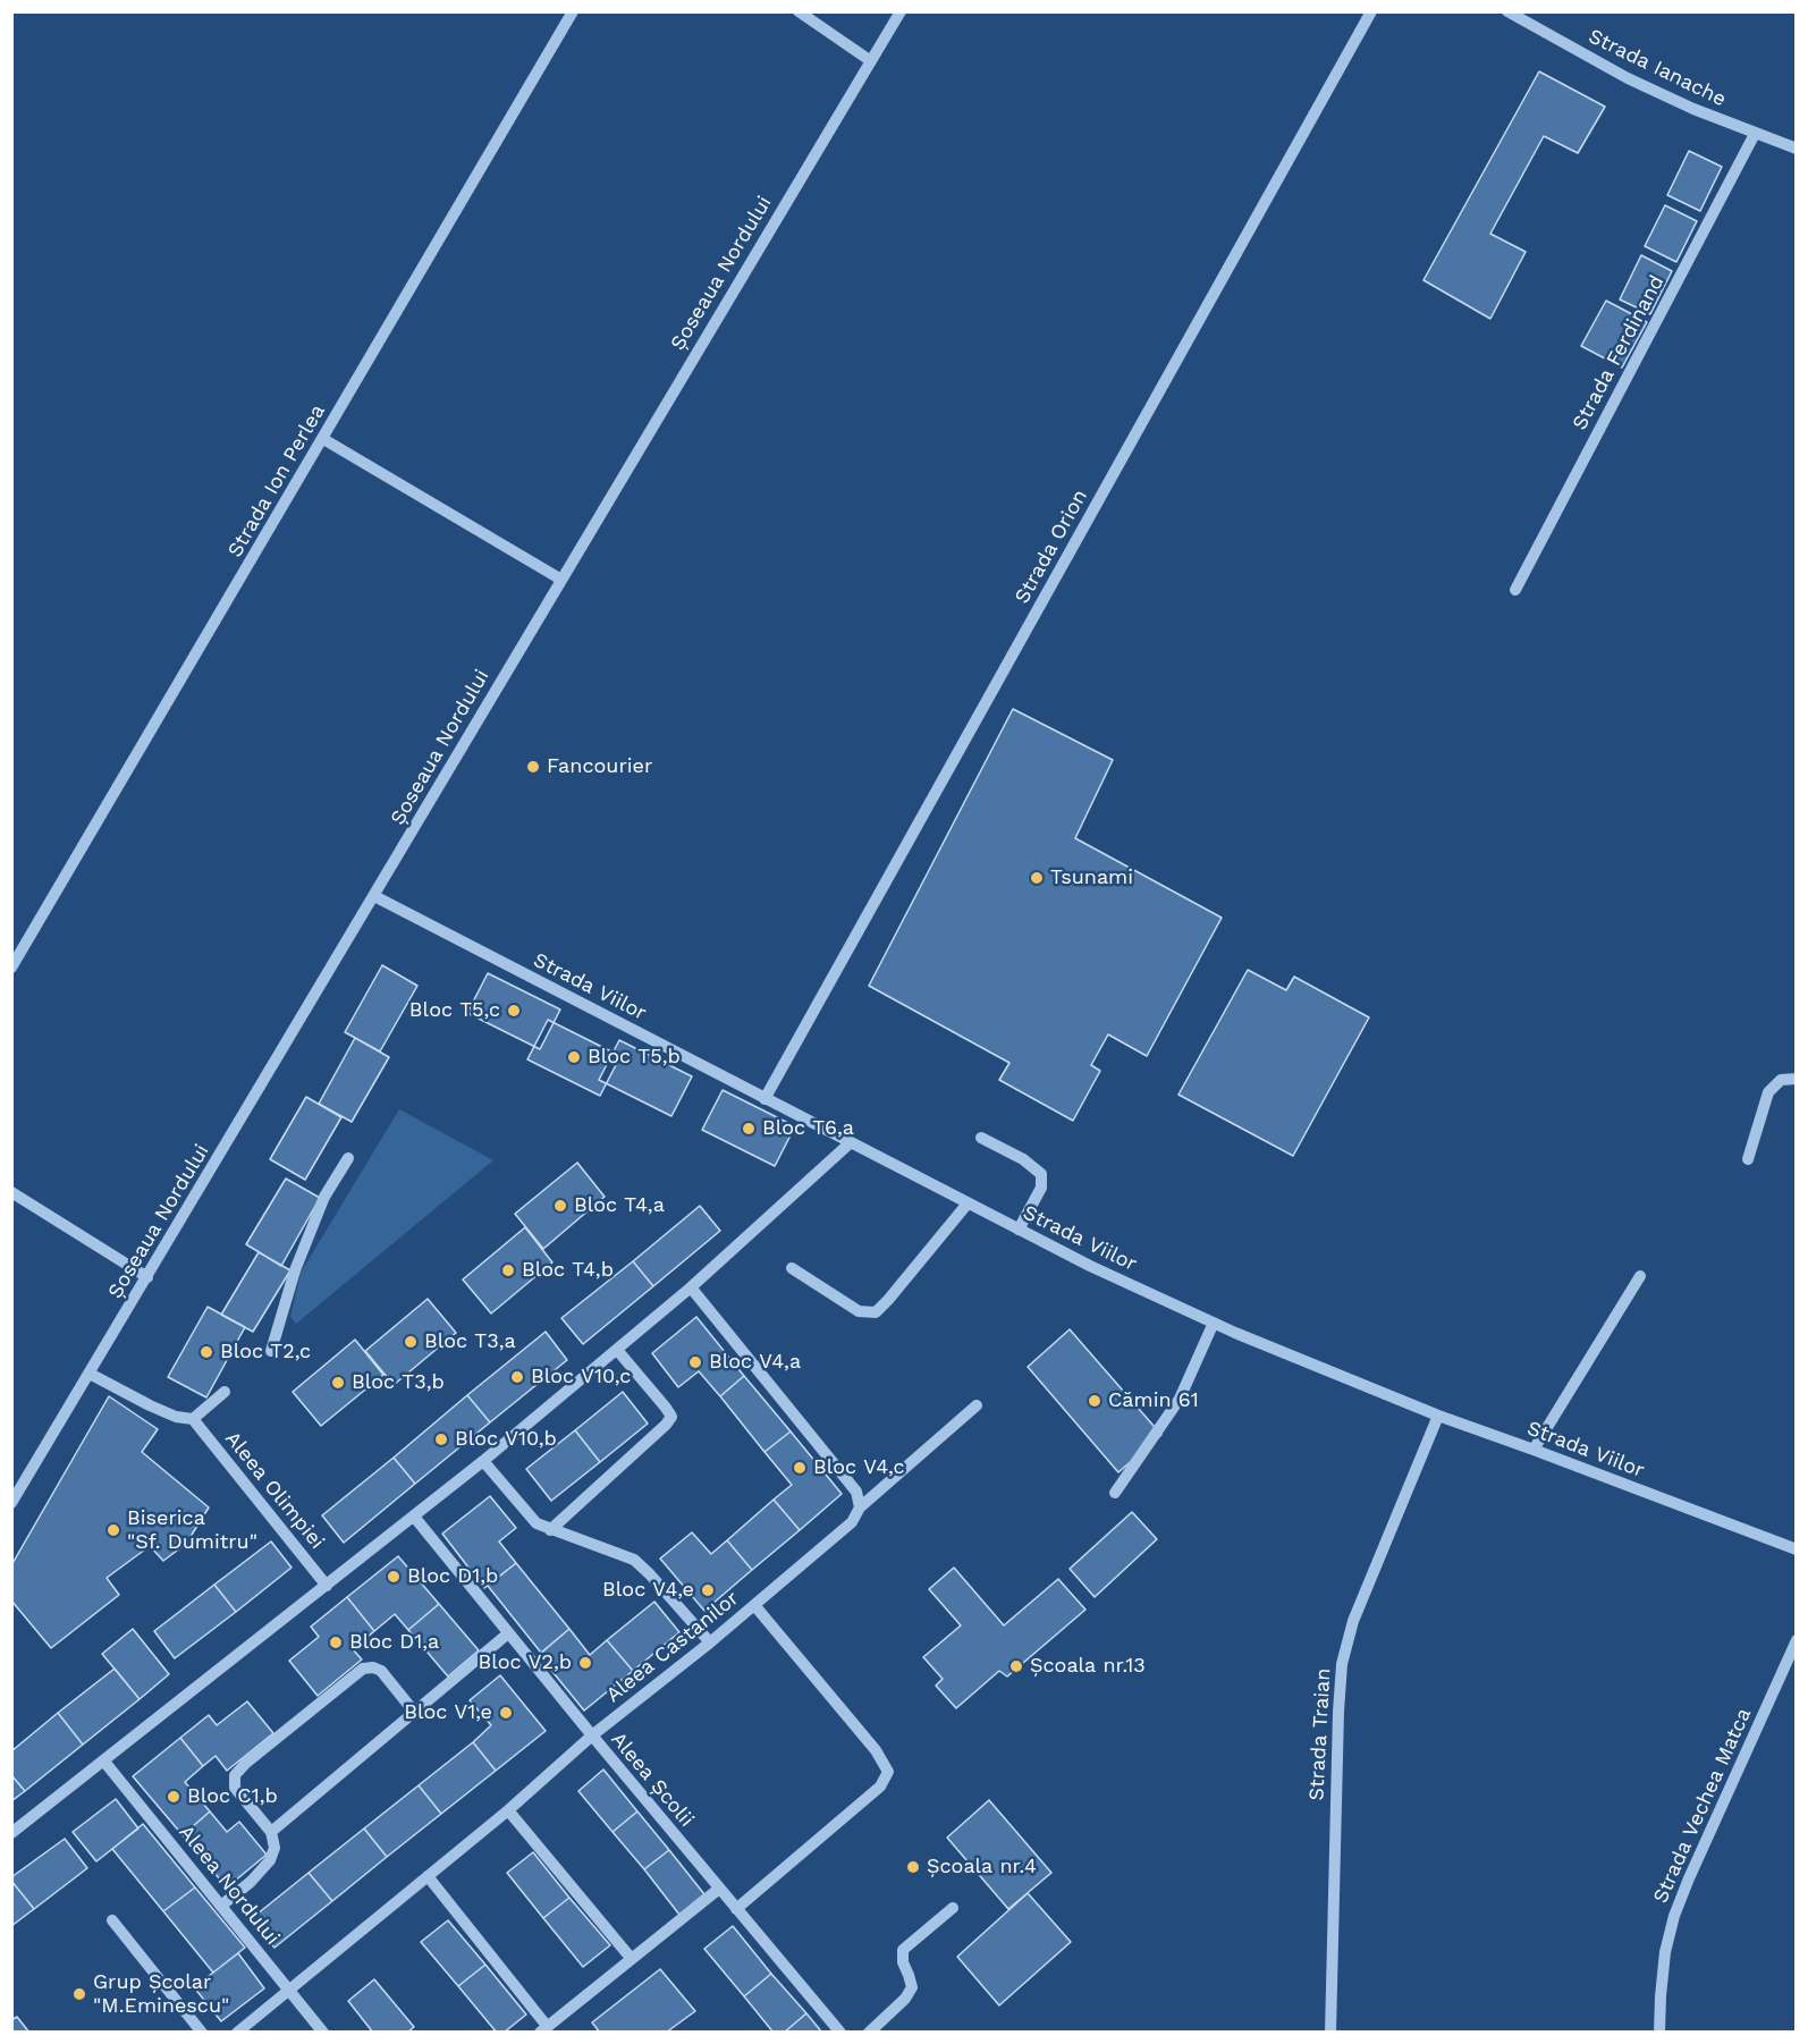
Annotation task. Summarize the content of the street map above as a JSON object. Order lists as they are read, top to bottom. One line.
{"streets":{"street":["Strada Ianache","Șoseaua Nordului","Strada Ferdinand","Strada Ion Perlea","Strada Orion","Strada Viilor","Aleea Olimpiei","Aleea Castanilor","Strada Traian","Aleea Școlii","Strada Vechea Matca","Aleea Nordului"]},"crossings":[["Strada Ianache","Strada Ferdinand"],["Șoseaua Nordului","Strada Viilor"],["Strada Orion","Strada Viilor"],["Strada Viilor","Strada Traian"],["Aleea Castanilor","Aleea Școlii"],["Aleea Castanilor","Aleea Nordului"]],"places":["Fancourier","Tsunami","Bloc T5,c","Bloc T5,b","Bloc T6,a","Bloc T4,a","Bloc T4,b","Bloc T3,a","Bloc T2,c","Bloc V4,a","Bloc V10,c","Bloc T3,b","Cămin 61","Bloc V10,b","Bloc V4,c","Biserica \"Sf. Dumitru\"","Bloc D1,b","Bloc V4,e","Bloc D1,a","Bloc V2,b","Școala nr.13","Bloc V1,e","Bloc C1,b","Școala nr.4","Grup Școlar \"M.Eminescu\""]}
